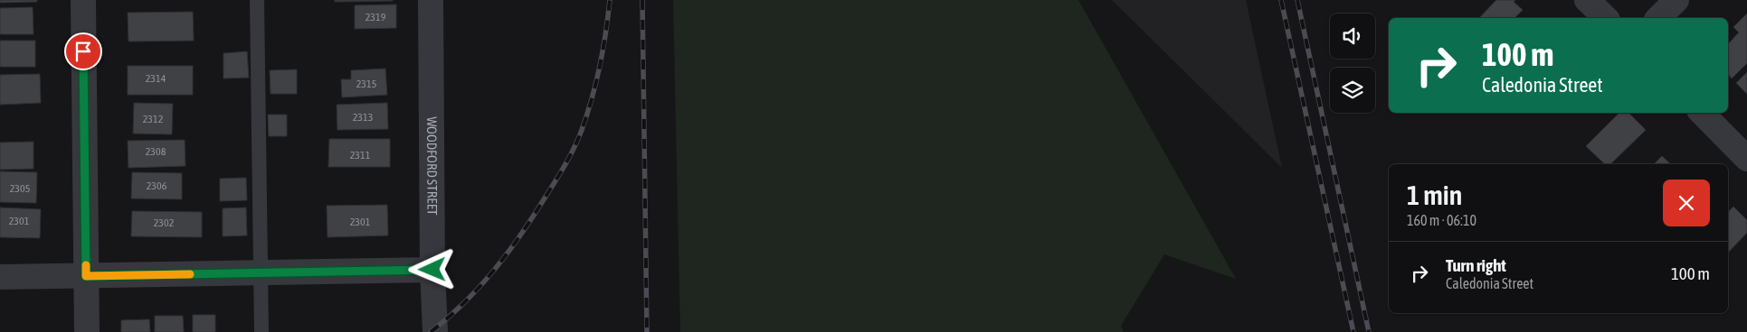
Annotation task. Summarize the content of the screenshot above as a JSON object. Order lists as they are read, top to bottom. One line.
{"streets":{"street":["WOODFORD STREET"]},"house_numbers":["2319","2314","2315","2313","2312","2308","2311","2306","2305","2301","2301","2302"],"page":{"turn":["100 m","Caledonia Street"],"heading":["1 min","160 m · 06:10"],"list":[{"name":"Turn right","note":"Caledonia Street","value":"100 m"}]}}
